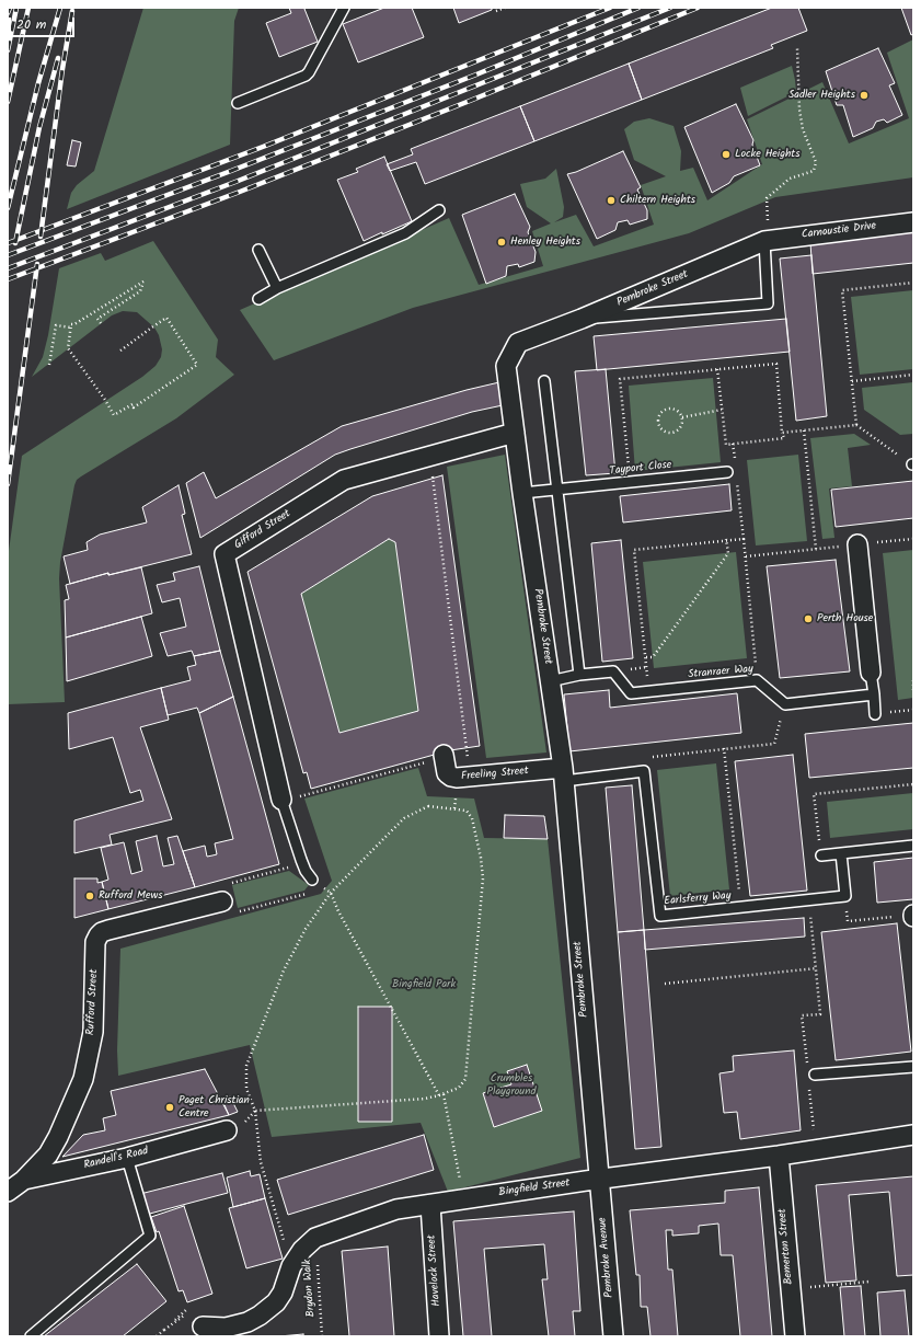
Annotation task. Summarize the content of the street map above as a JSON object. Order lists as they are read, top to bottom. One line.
{"streets":{"street":["Carnoustie Drive","Pembroke Street","Gifford Street","Freeling Street","Rufford Street","Randell's Road","Bingfield Street","Bemerton Street","Pembroke Avenue","Havelock Street"],"lane":["Tayport Close","Stranraer Way","Earlsferry Way"],"path":["Brydon Walk"]},"crossings":[["Carnoustie Drive","Pembroke Street"],["Pembroke Street","Tayport Close"],["Pembroke Street","Gifford Street"],["Pembroke Street","Stranraer Way"],["Pembroke Street","Freeling Street"],["Pembroke Street","Earlsferry Way"],["Pembroke Street","Bingfield Street"],["Pembroke Street","Pembroke Avenue"],["Freeling Street","Earlsferry Way"],["Rufford Street","Randell's Road"],["Bingfield Street","Bemerton Street"],["Bingfield Street","Pembroke Avenue"],["Bingfield Street","Havelock Street"],["Bingfield Street","Brydon Walk"]],"parks":["Bingfield Park","Crumbles Playground"],"places":["Sadler Heights","Locke Heights","Chiltern Heights","Henley Heights","Perth House","Rufford Mews","Paget Christian Centre"],"scale_bar":"20 m"}
